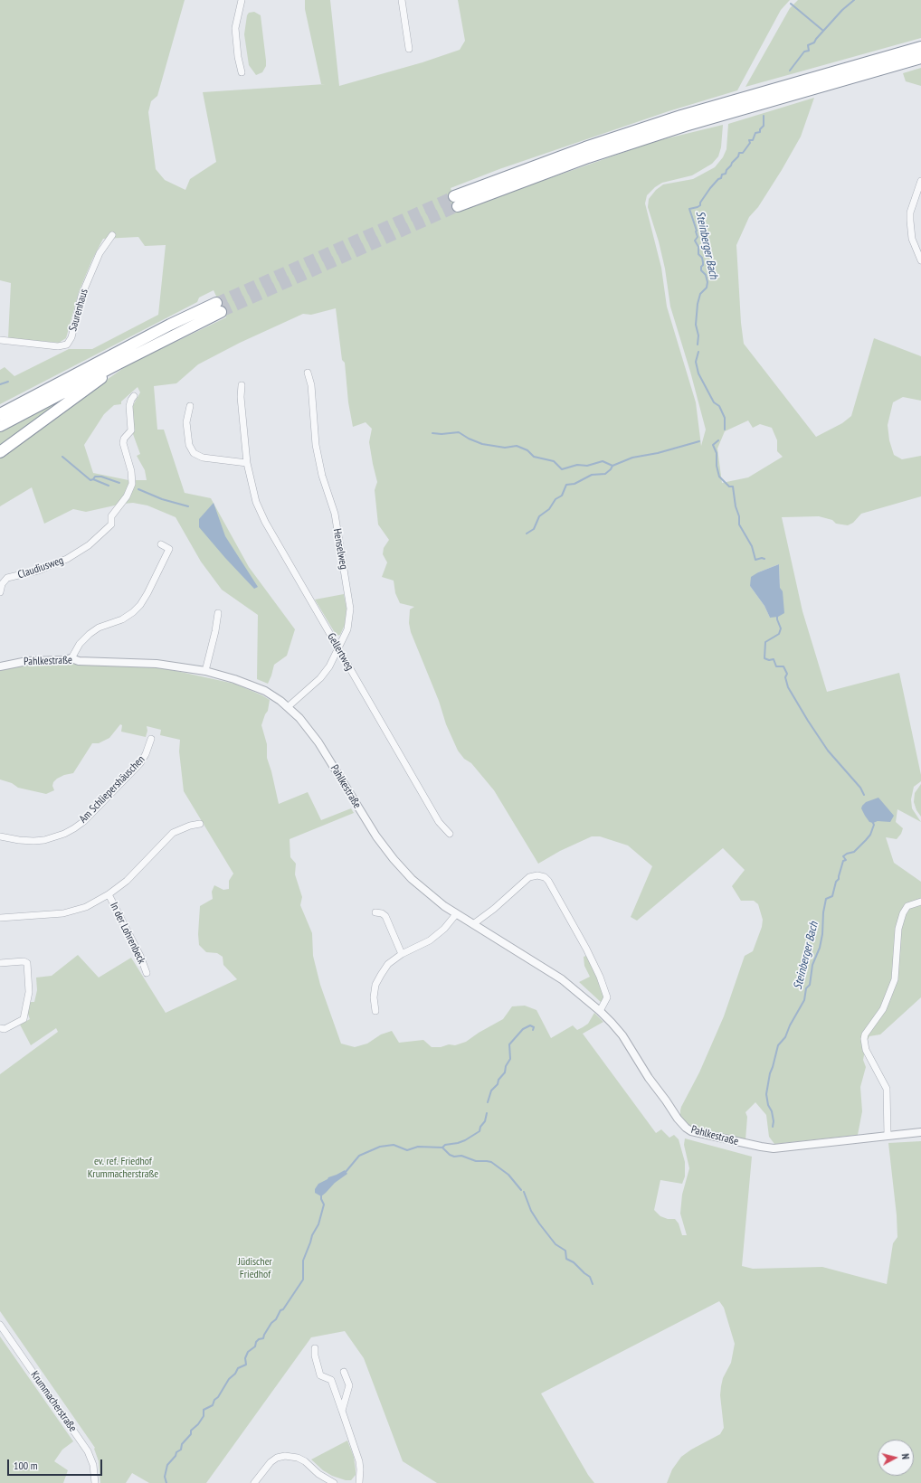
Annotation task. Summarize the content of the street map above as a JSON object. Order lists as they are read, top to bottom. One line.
{"streets":{"street":["Saurenhaus","Henselweg","Claudiusweg","Gellertweg","Pahlkestraße","Am Schliepershäuschen","In der Lohrenbeck","Krummacherstraße"]},"crossings":[["Henselweg","Gellertweg"],["Henselweg","Pahlkestraße"]],"water":["Steinberger Bach"],"parks":["ev. ref. Friedhof Krummacherstraße","Jüdischer Friedhof"],"scale_bar":"100 m","north":"right"}
